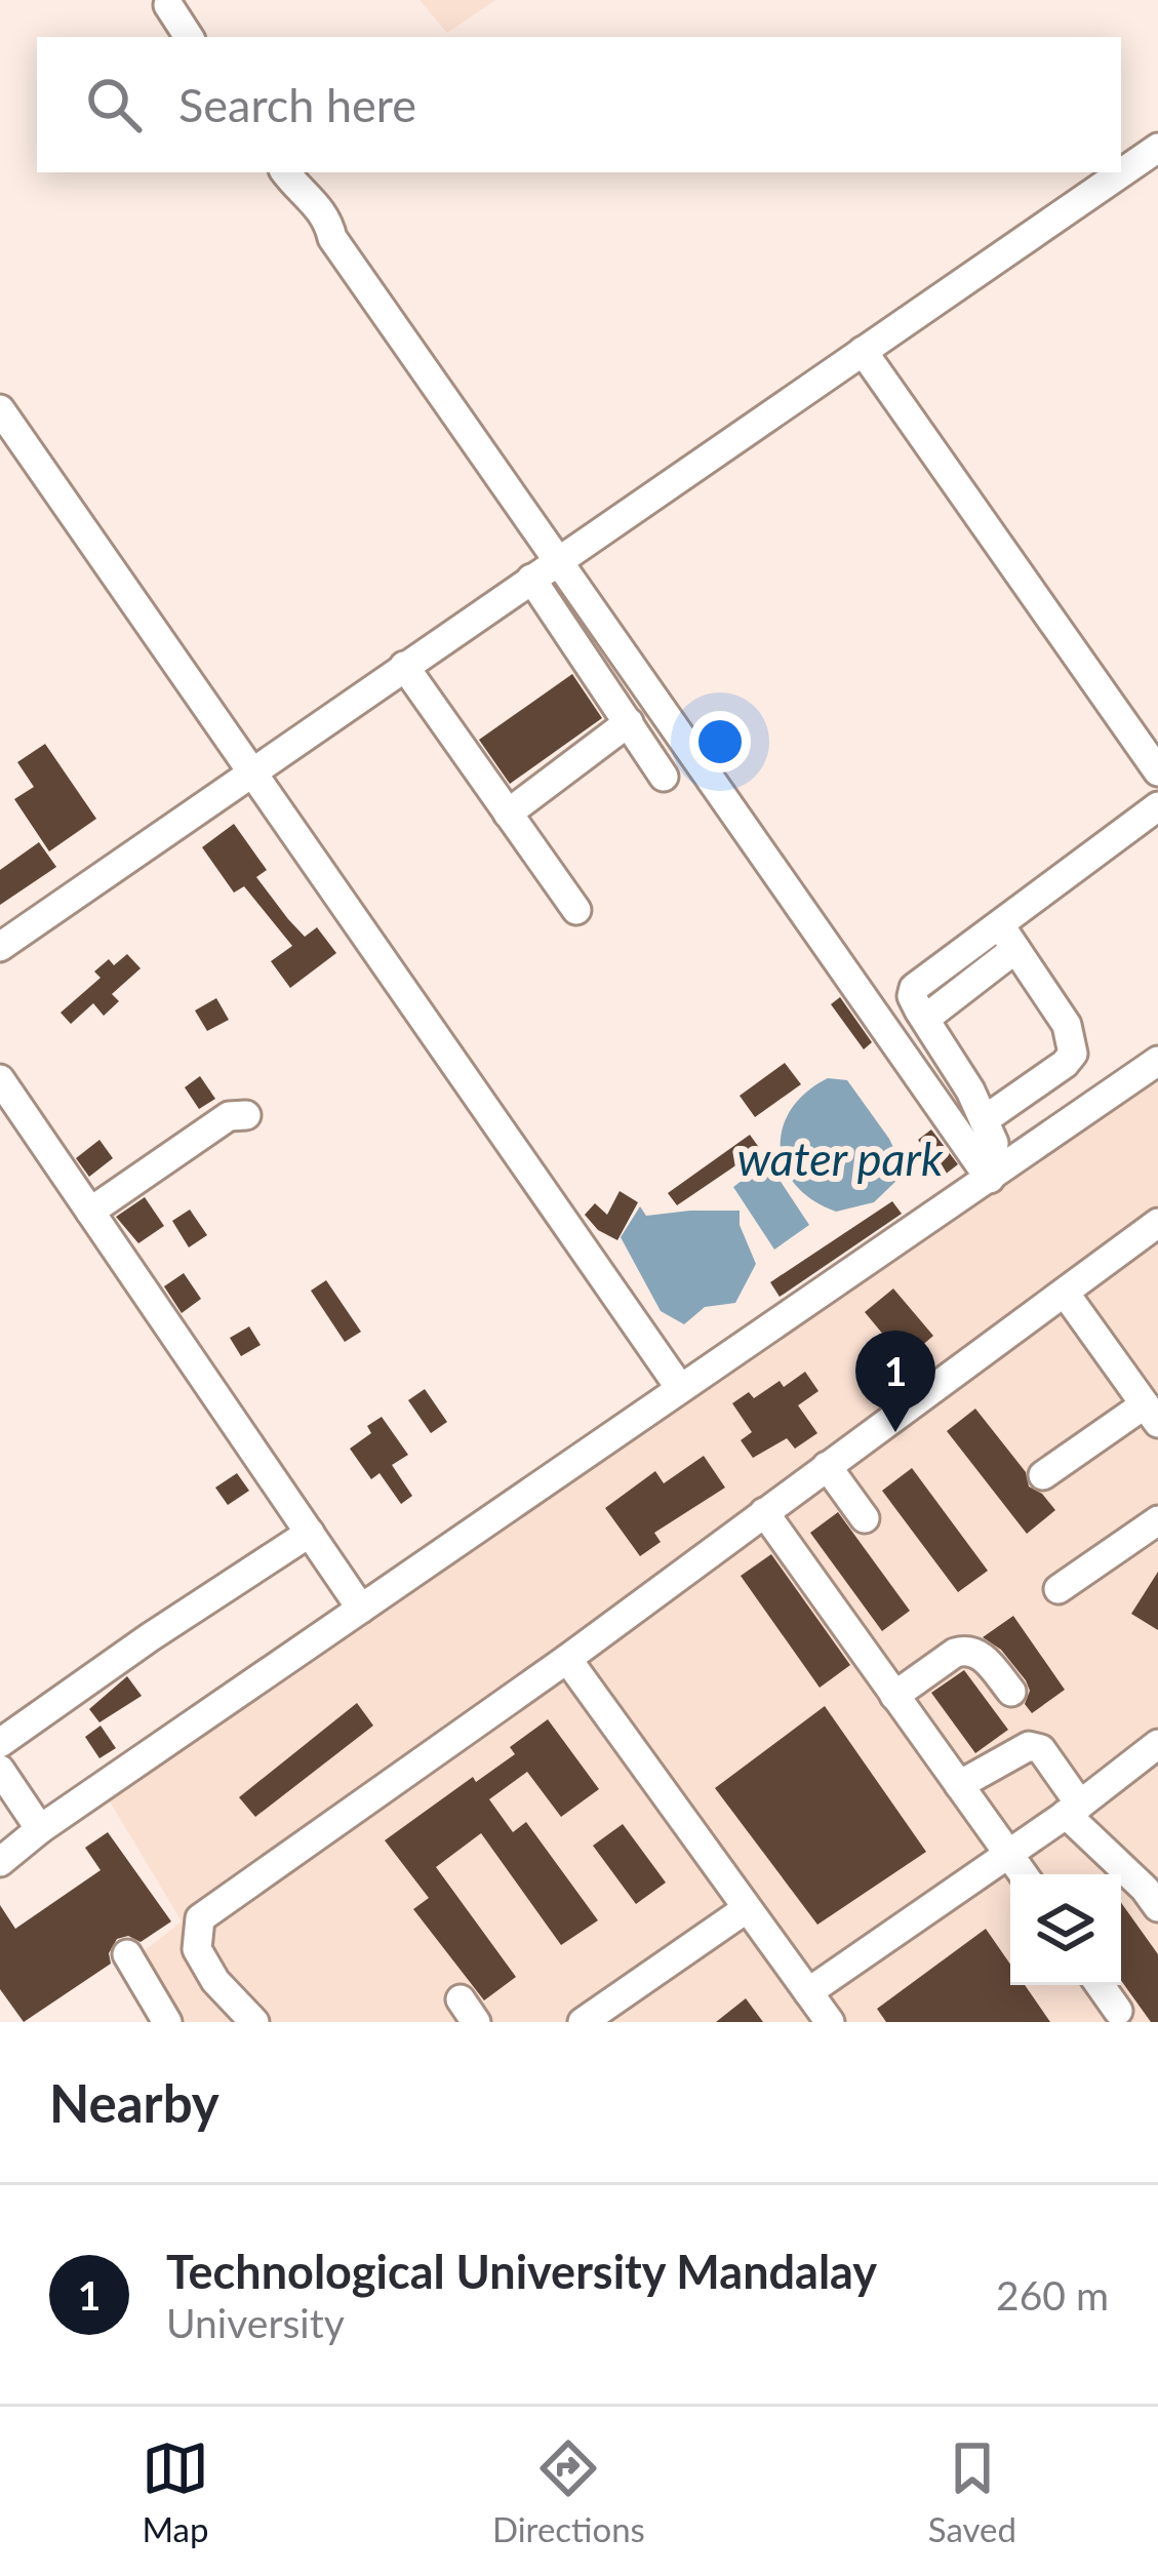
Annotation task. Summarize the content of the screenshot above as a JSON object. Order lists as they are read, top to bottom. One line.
{"water":["water park"],"page":{"search":"Search here","pins":"1","heading":"Nearby","list":[{"mark":"1","name":"Technological University Mandalay","note":"University","value":"260 m"}],"nav":["Map","Directions","Saved"]}}
